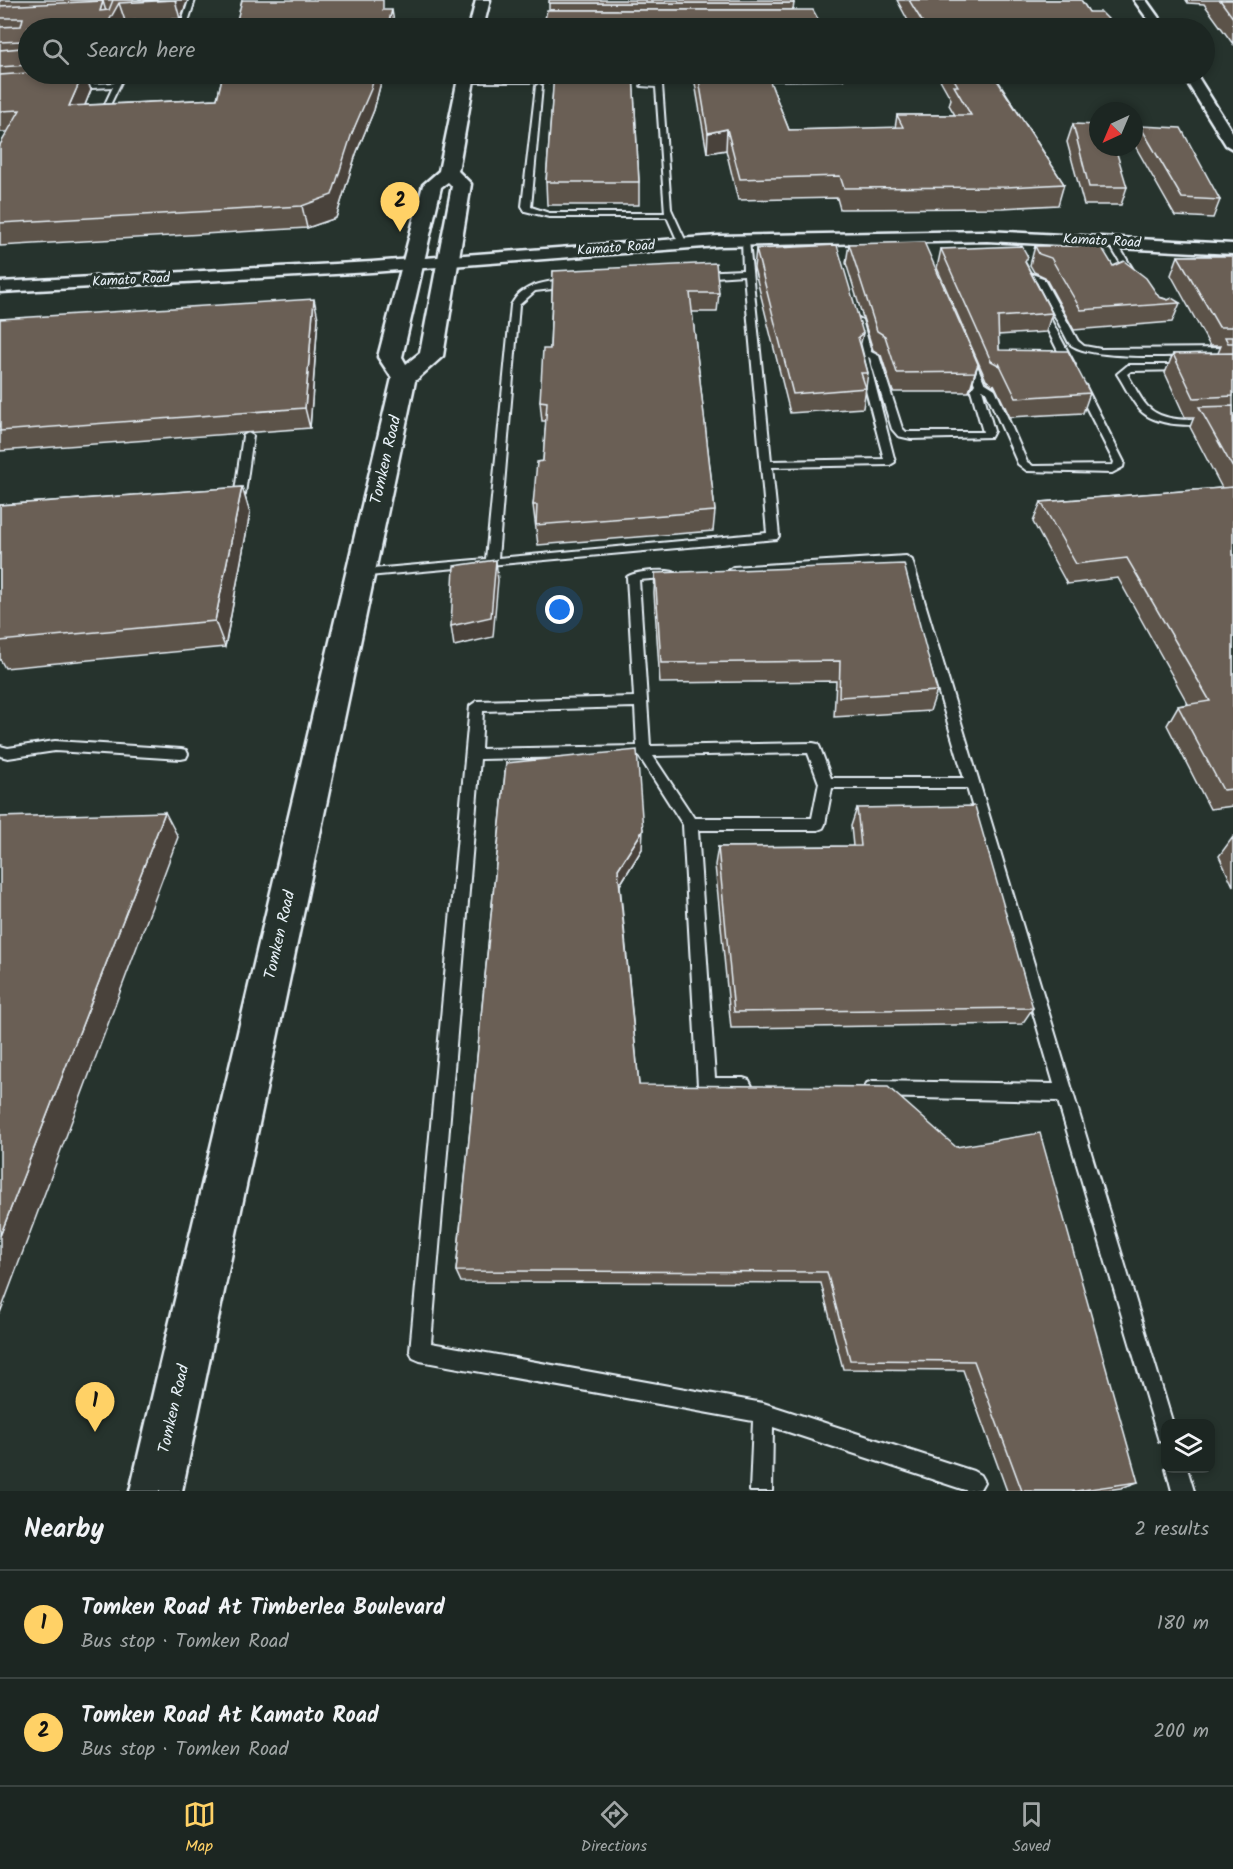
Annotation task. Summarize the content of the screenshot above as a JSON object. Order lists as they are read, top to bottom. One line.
{"streets":{"main road":["Tomken Road"],"street":["Kamato Road"]},"north":"bottom left","page":{"search":"Search here","pins":["2","1"],"heading":["Nearby","2 results"],"list":[{"mark":"1","name":"Tomken Road At Timberlea Boulevard","note":"Bus stop · Tomken Road","value":"180 m"},{"mark":"2","name":"Tomken Road At Kamato Road","note":"Bus stop · Tomken Road","value":"200 m"}],"nav":["Map","Directions","Saved"]}}
